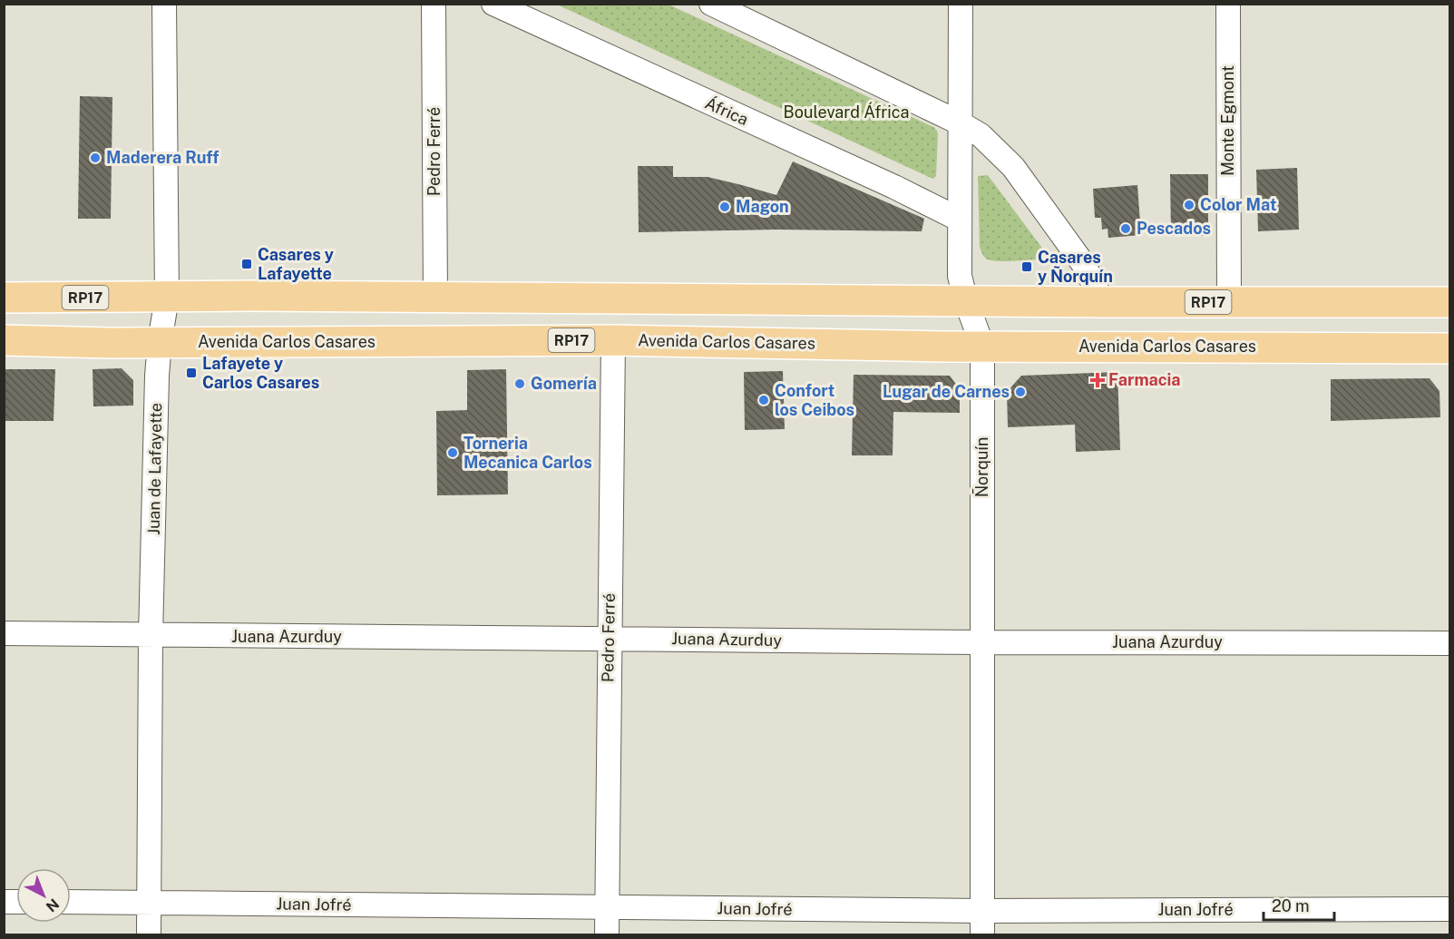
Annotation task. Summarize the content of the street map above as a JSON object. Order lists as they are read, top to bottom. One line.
{"streets":{"main road":["RP17","Avenida Carlos Casares"],"street":["África","Monte Egmont","Pedro Ferré","Ñorquín","Juan de Lafayette","Juana Azurduy","Juan Jofré"]},"crossings":[["África","Ñorquín"],["Monte Egmont","RP17"],["Pedro Ferré","RP17"],["Pedro Ferré","Avenida Carlos Casares"],["Pedro Ferré","Juana Azurduy"],["Pedro Ferré","Juan Jofré"],["RP17","Ñorquín"],["RP17","Juan de Lafayette"],["Avenida Carlos Casares","Ñorquín"],["Avenida Carlos Casares","Juan de Lafayette"],["Ñorquín","Juana Azurduy"],["Ñorquín","Juan Jofré"],["Juan de Lafayette","Juana Azurduy"],["Juan de Lafayette","Juan Jofré"]],"parks":["Boulevard África"],"places":{"other":["Maderera Ruff","Color Mat","Magon","Pescados","Gomería","Lugar de Carnes","Confort los Ceibos","Torneria Mecanica Carlos"],"transit":["Casares y Lafayette","Casares y Ñorquín","Lafayete y Carlos Casares"],"health":["Farmacia"]},"scale_bar":"20 m","north":"bottom right"}
